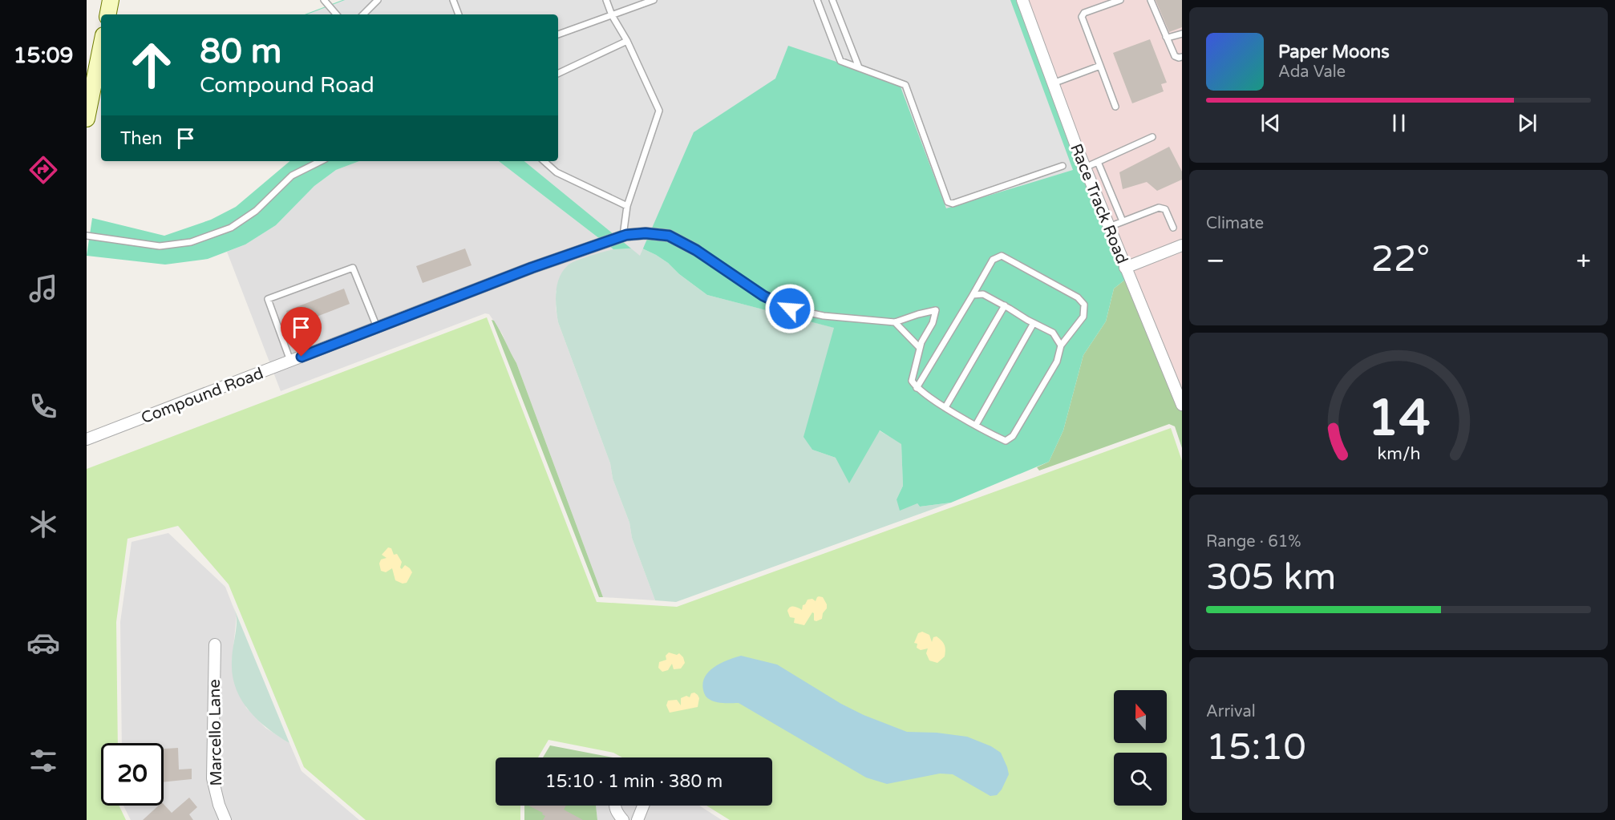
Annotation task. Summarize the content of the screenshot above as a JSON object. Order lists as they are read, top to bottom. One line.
{"streets":{"street":["Race Track Road","Compound Road","Marcello Lane"]},"north":"top","page":{"tabs":"15:09","turn":["80 m","Compound Road"],"song":["Paper Moons","Ada Vale"],"then":"Then","tile":["Climate",["Range · 61%","305 km"],["Arrival","15:10"]],"heat":["−","22°","+"],"limit":"20","trip":"15:10 · 1 min · 380 m","gauge":["14","km/h"]}}
